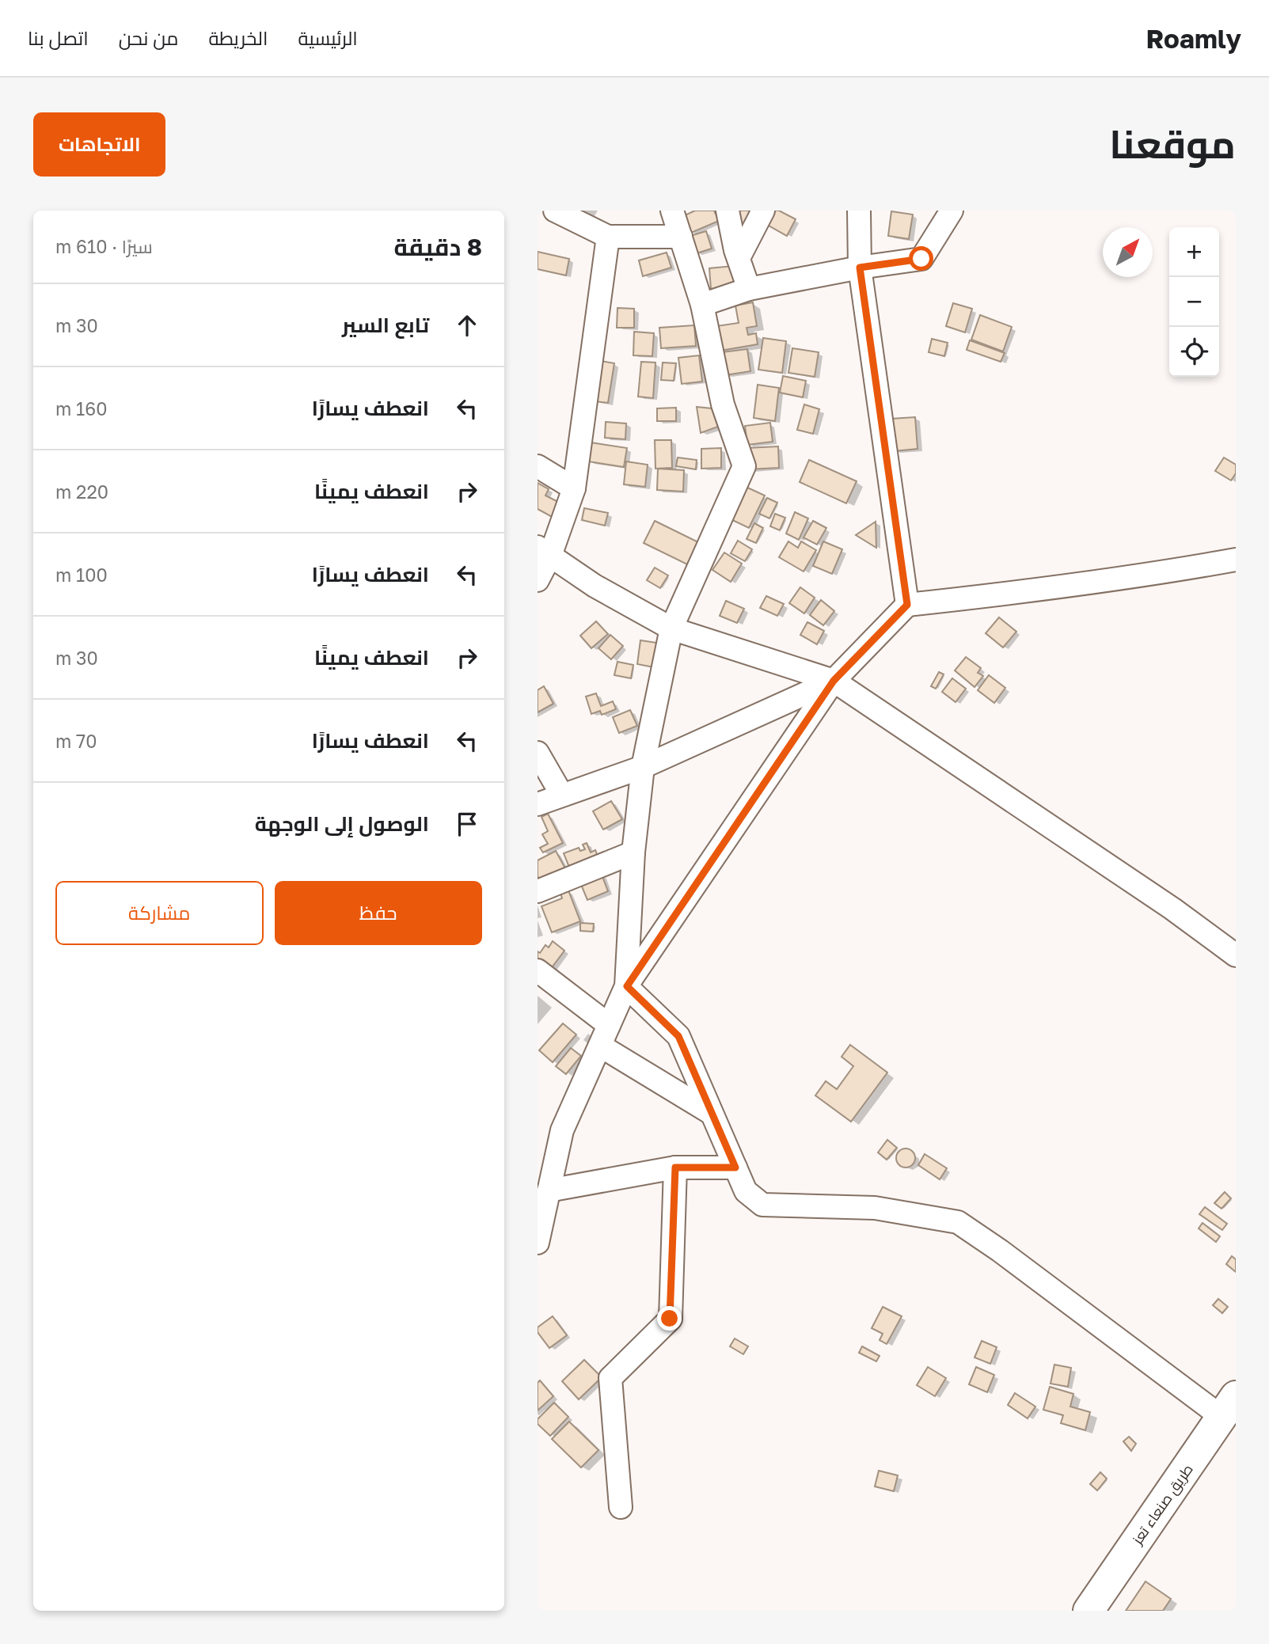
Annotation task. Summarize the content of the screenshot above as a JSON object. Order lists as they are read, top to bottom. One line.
{"streets":{"highway":["طريق صنعاء تعز"]},"north":"top right","page":{"header":"Roamly","nav":["الرئيسية","الخريطة","من نحن","اتصل بنا"],"title":"موقعنا","buttons":["الاتجاهات",["حفظ","مشاركة"]],"heading":["8 دقيقة","سيرًا · 610 m"],"map_buttons":["+","−"],"list":[["تابع السير","30 m"],["انعطف يسارًا","160 m"],["انعطف يمينًا","220 m"],["انعطف يسارًا","100 m"],["انعطف يمينًا","30 m"],["انعطف يسارًا","70 m"],"الوصول إلى الوجهة"]}}
